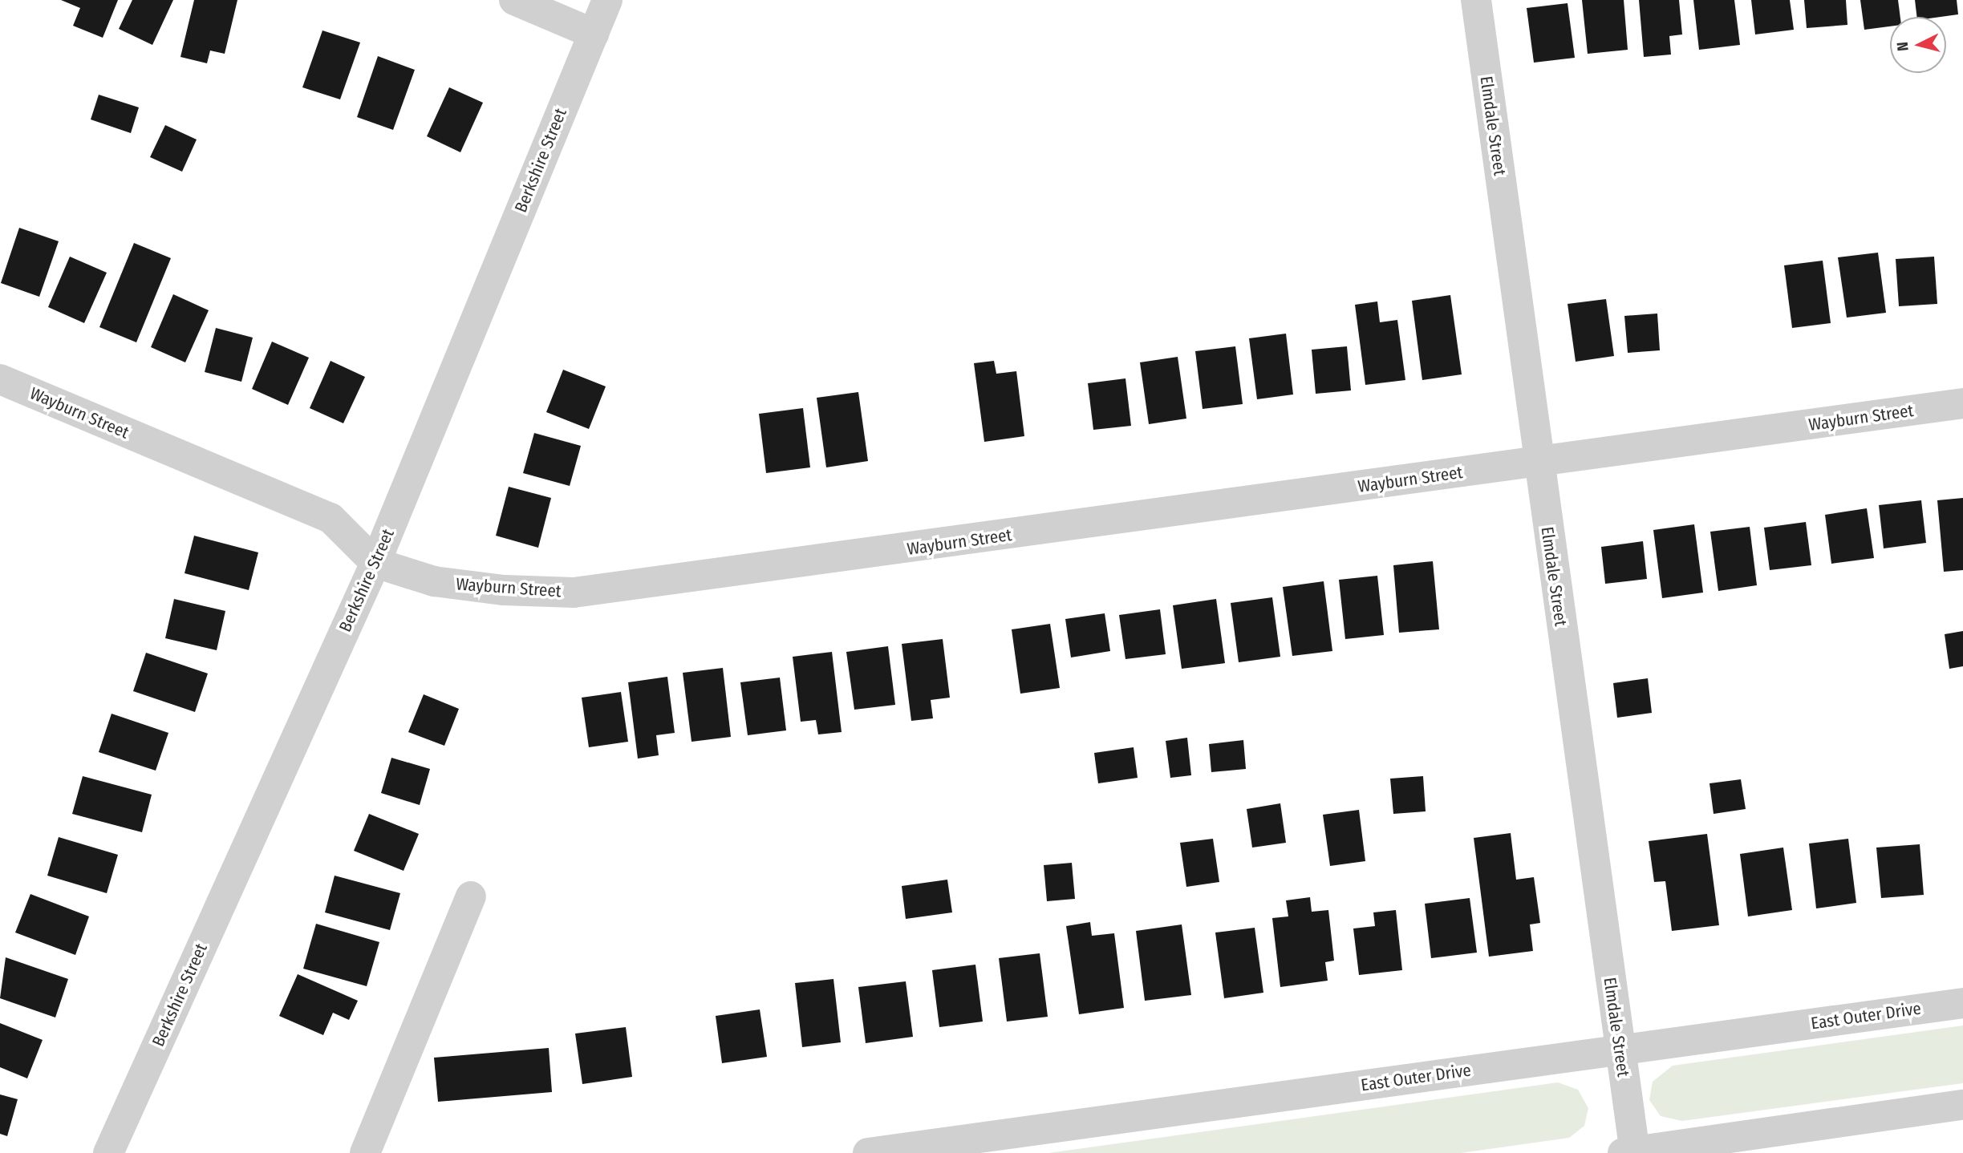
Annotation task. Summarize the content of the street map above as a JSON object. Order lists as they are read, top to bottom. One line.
{"streets":{"street":["Elmdale Street","Berkshire Street","Wayburn Street","East Outer Drive"]},"crossings":[["Elmdale Street","Wayburn Street"],["Elmdale Street","East Outer Drive"],["Berkshire Street","Wayburn Street"]],"north":"left"}
